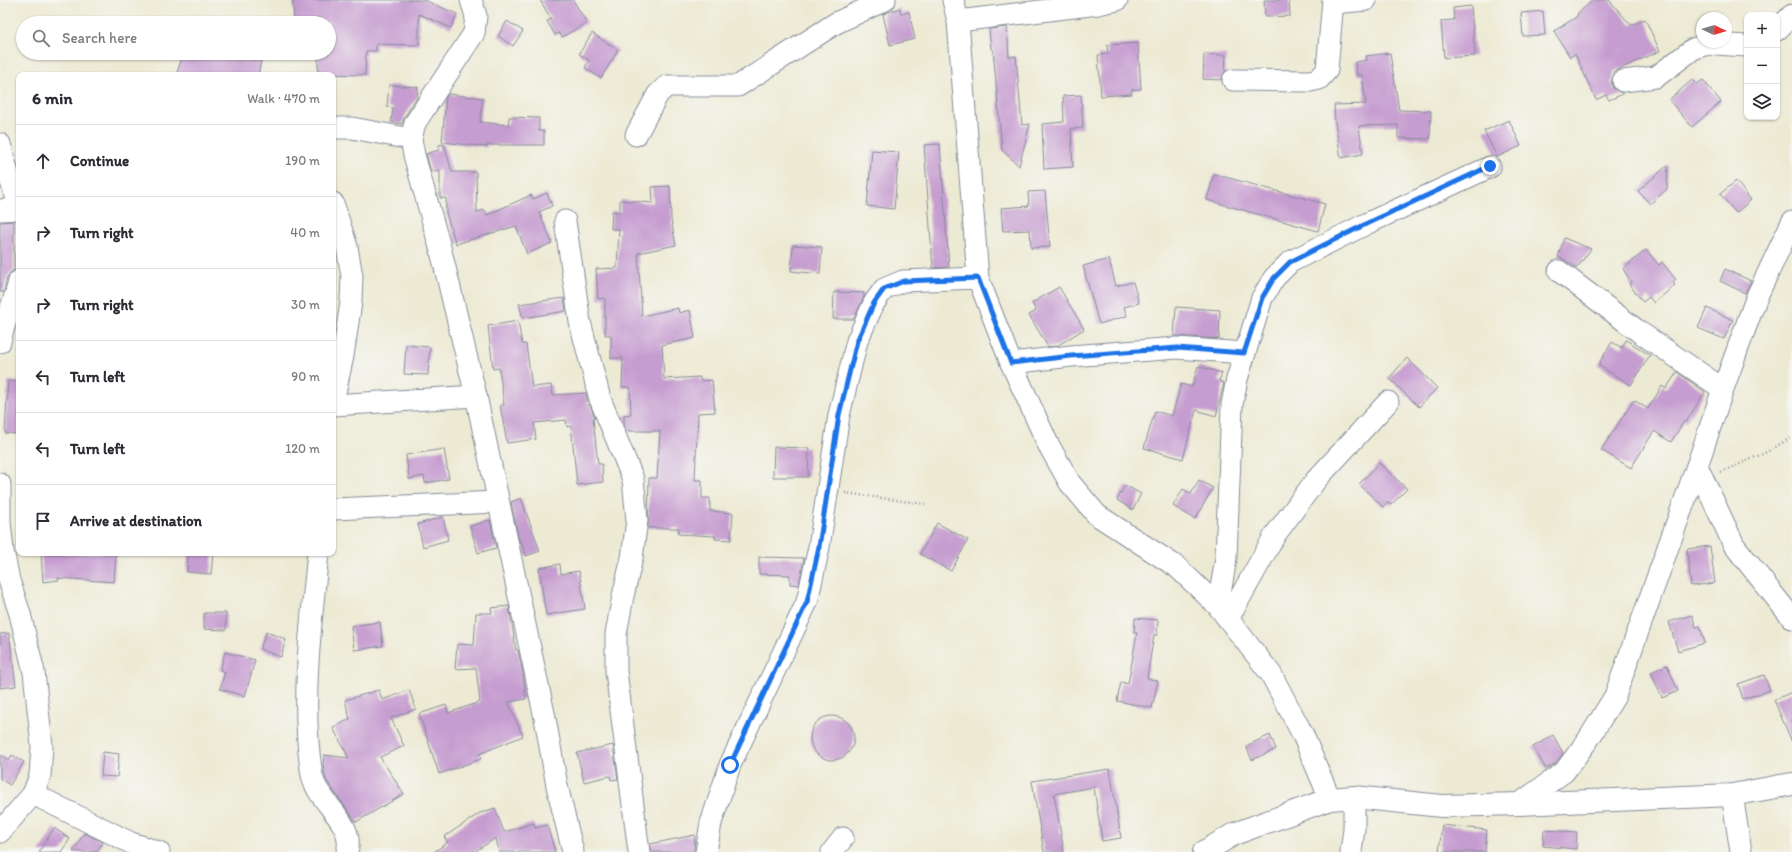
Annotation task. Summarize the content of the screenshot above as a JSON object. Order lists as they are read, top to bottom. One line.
{"north":"right","page":{"map_buttons":["+","−"],"search":"Search here","heading":["6 min","Walk · 470 m"],"list":[["Continue","190 m"],["Turn right","40 m"],["Turn right","30 m"],["Turn left","90 m"],["Turn left","120 m"],"Arrive at destination"]}}
